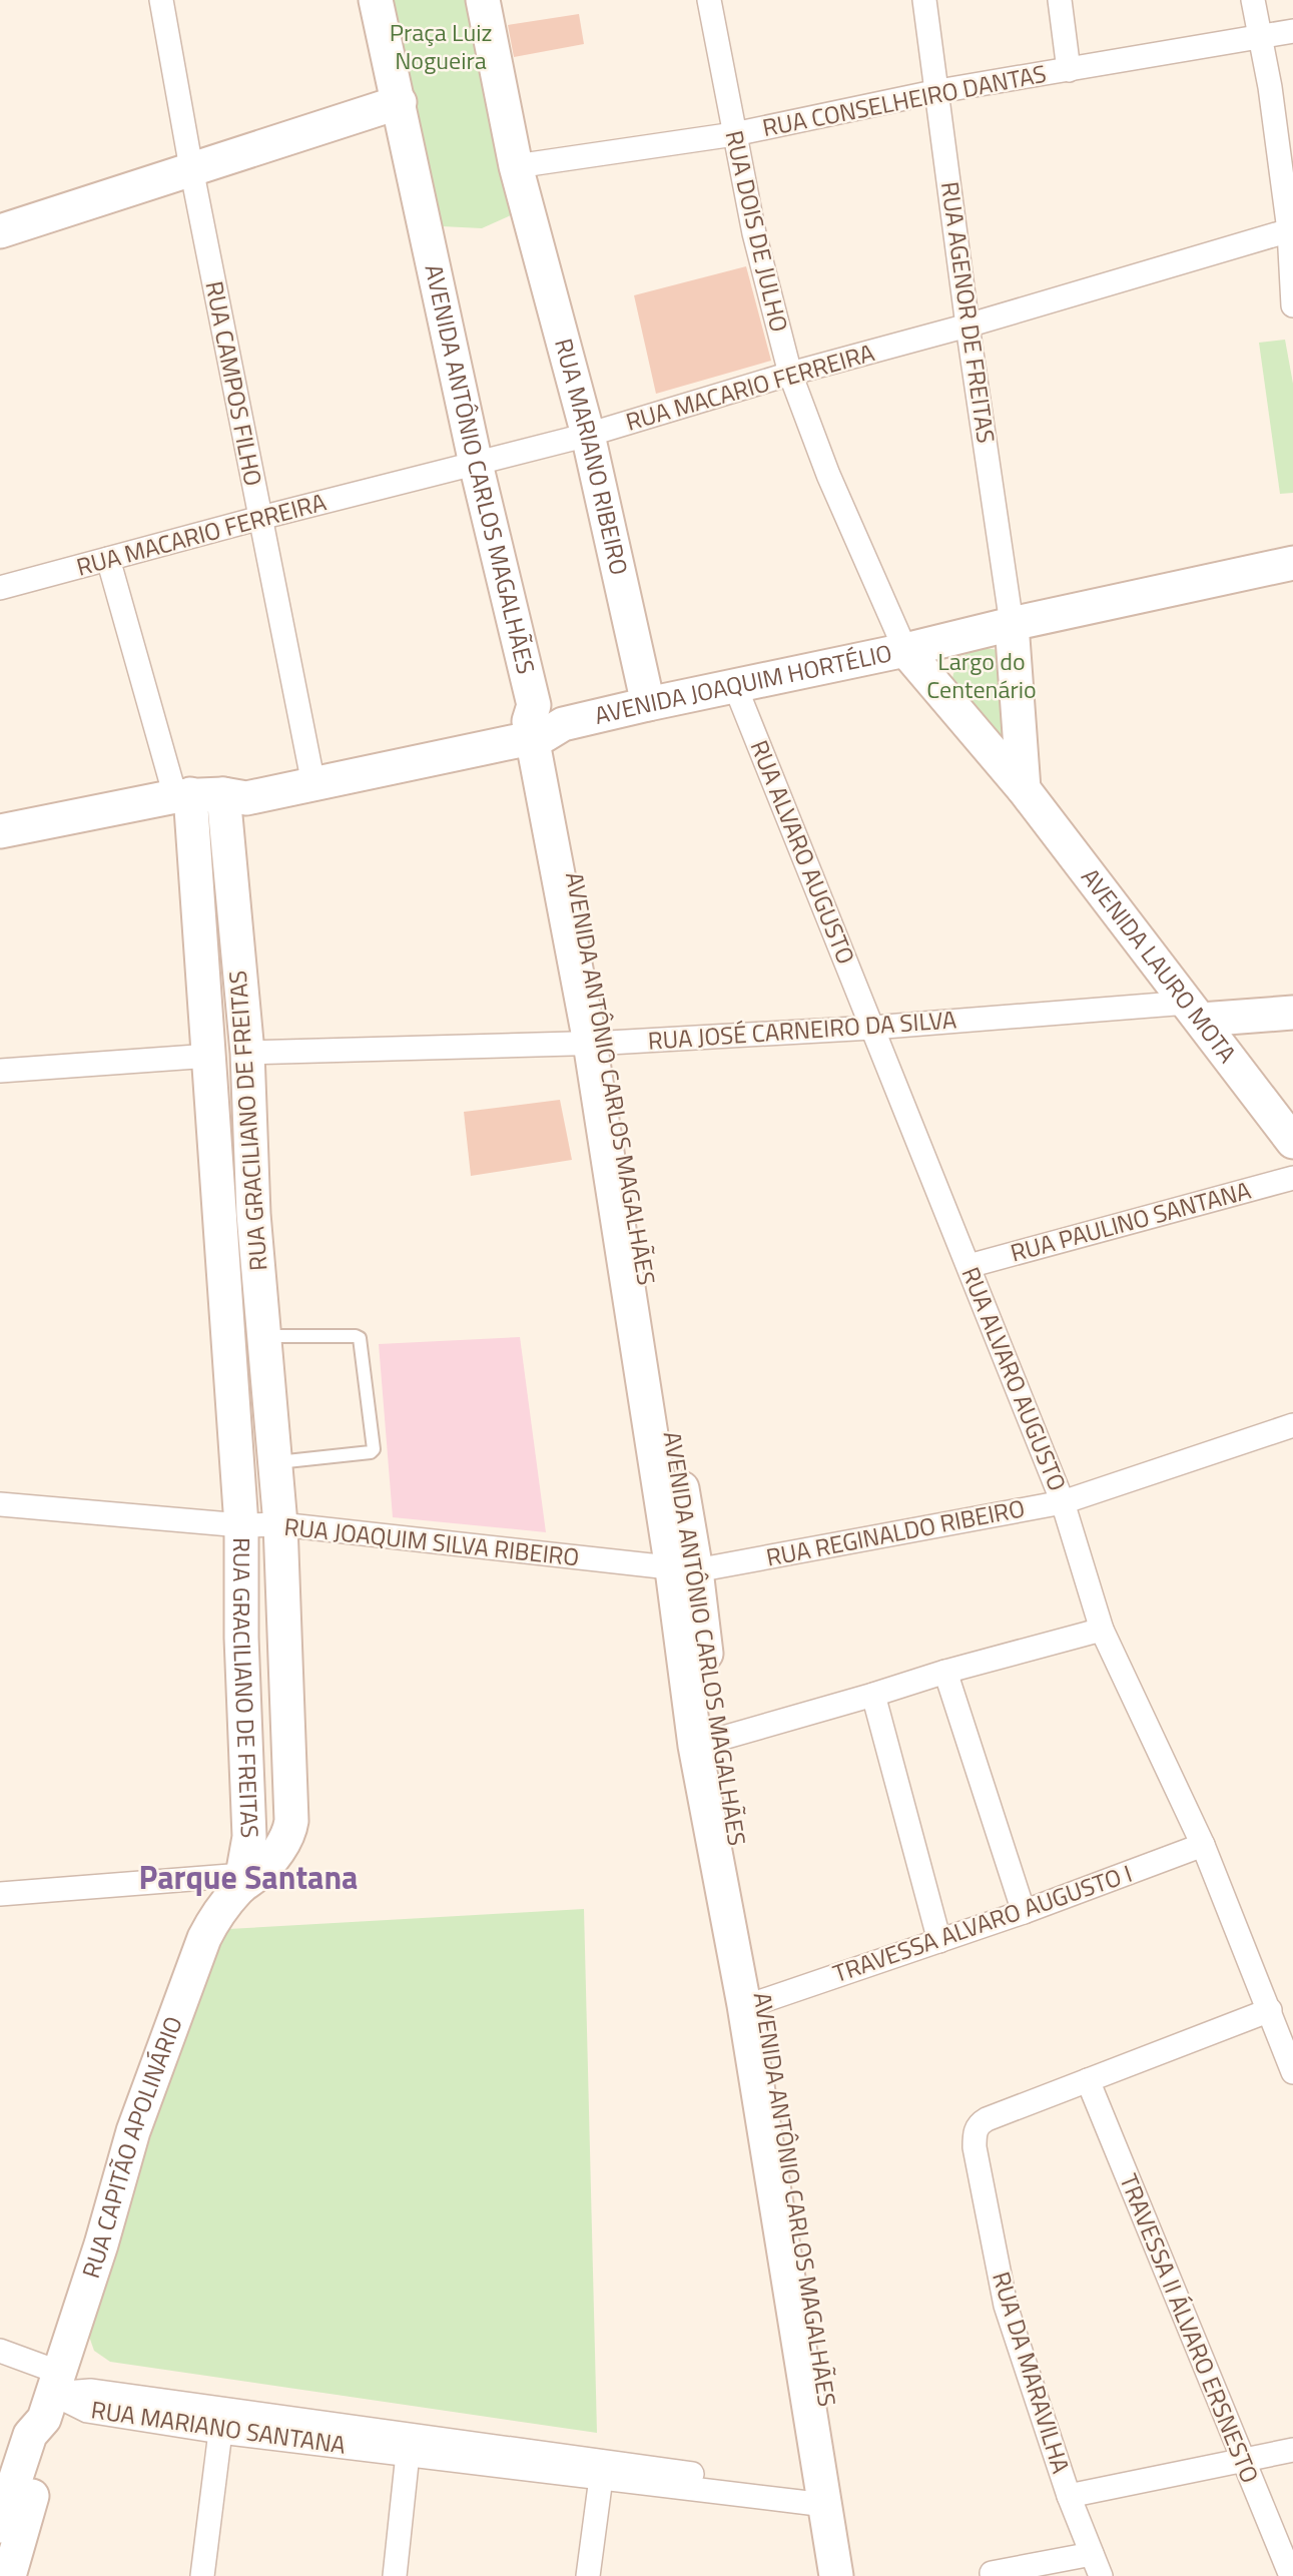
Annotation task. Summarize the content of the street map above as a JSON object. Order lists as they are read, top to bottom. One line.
{"streets":{"street":["RUA CONSELHEIRO DANTAS","RUA DOIS DE JULHO","RUA AGENOR DE FREITAS","RUA CAMPOS FILHO","RUA MACARIO FERREIRA","RUA MARIANO RIBEIRO","AVENIDA ANTÔNIO CARLOS MAGALHÃES","AVENIDA JOAQUIM HORTÉLIO","RUA ALVARO AUGUSTO","AVENIDA LAURO MOTA","RUA JOSÉ CARNEIRO DA SILVA","RUA GRACILIANO DE FREITAS","RUA PAULINO SANTANA","RUA REGINALDO RIBEIRO","RUA JOAQUIM SILVA RIBEIRO","TRAVESSA ALVARO AUGUSTO I","RUA CAPITÃO APOLINÁRIO","TRAVESSA II ÁLVARO ERSNESTO","RUA DA MARAVILHA","RUA MARIANO SANTANA"]},"crossings":[["RUA CONSELHEIRO DANTAS","RUA DOIS DE JULHO"],["RUA CONSELHEIRO DANTAS","RUA AGENOR DE FREITAS"],["RUA CONSELHEIRO DANTAS","RUA MARIANO RIBEIRO"],["RUA DOIS DE JULHO","RUA MACARIO FERREIRA"],["RUA DOIS DE JULHO","AVENIDA JOAQUIM HORTÉLIO"],["RUA DOIS DE JULHO","AVENIDA LAURO MOTA"],["RUA AGENOR DE FREITAS","RUA MACARIO FERREIRA"],["RUA AGENOR DE FREITAS","AVENIDA JOAQUIM HORTÉLIO"],["RUA CAMPOS FILHO","RUA MACARIO FERREIRA"],["RUA CAMPOS FILHO","AVENIDA JOAQUIM HORTÉLIO"],["RUA MACARIO FERREIRA","RUA MARIANO RIBEIRO"],["RUA MACARIO FERREIRA","AVENIDA ANTÔNIO CARLOS MAGALHÃES"],["RUA MARIANO RIBEIRO","AVENIDA JOAQUIM HORTÉLIO"],["AVENIDA ANTÔNIO CARLOS MAGALHÃES","AVENIDA JOAQUIM HORTÉLIO"],["AVENIDA ANTÔNIO CARLOS MAGALHÃES","RUA JOSÉ CARNEIRO DA SILVA"],["AVENIDA ANTÔNIO CARLOS MAGALHÃES","RUA REGINALDO RIBEIRO"],["AVENIDA ANTÔNIO CARLOS MAGALHÃES","RUA JOAQUIM SILVA RIBEIRO"],["AVENIDA ANTÔNIO CARLOS MAGALHÃES","TRAVESSA ALVARO AUGUSTO I"],["AVENIDA ANTÔNIO CARLOS MAGALHÃES","RUA MARIANO SANTANA"],["AVENIDA JOAQUIM HORTÉLIO","RUA ALVARO AUGUSTO"],["AVENIDA JOAQUIM HORTÉLIO","AVENIDA LAURO MOTA"],["AVENIDA JOAQUIM HORTÉLIO","RUA GRACILIANO DE FREITAS"],["RUA ALVARO AUGUSTO","RUA JOSÉ CARNEIRO DA SILVA"],["RUA ALVARO AUGUSTO","RUA PAULINO SANTANA"],["RUA ALVARO AUGUSTO","RUA REGINALDO RIBEIRO"],["RUA ALVARO AUGUSTO","TRAVESSA ALVARO AUGUSTO I"],["AVENIDA LAURO MOTA","RUA JOSÉ CARNEIRO DA SILVA"],["RUA JOSÉ CARNEIRO DA SILVA","RUA GRACILIANO DE FREITAS"],["RUA GRACILIANO DE FREITAS","RUA JOAQUIM SILVA RIBEIRO"],["RUA GRACILIANO DE FREITAS","RUA CAPITÃO APOLINÁRIO"],["RUA REGINALDO RIBEIRO","RUA JOAQUIM SILVA RIBEIRO"],["RUA CAPITÃO APOLINÁRIO","RUA MARIANO SANTANA"],["TRAVESSA II ÁLVARO ERSNESTO","RUA DA MARAVILHA"]],"districts":["Parque Santana"],"parks":["Praça Luiz Nogueira","Largo do Centenário"]}
